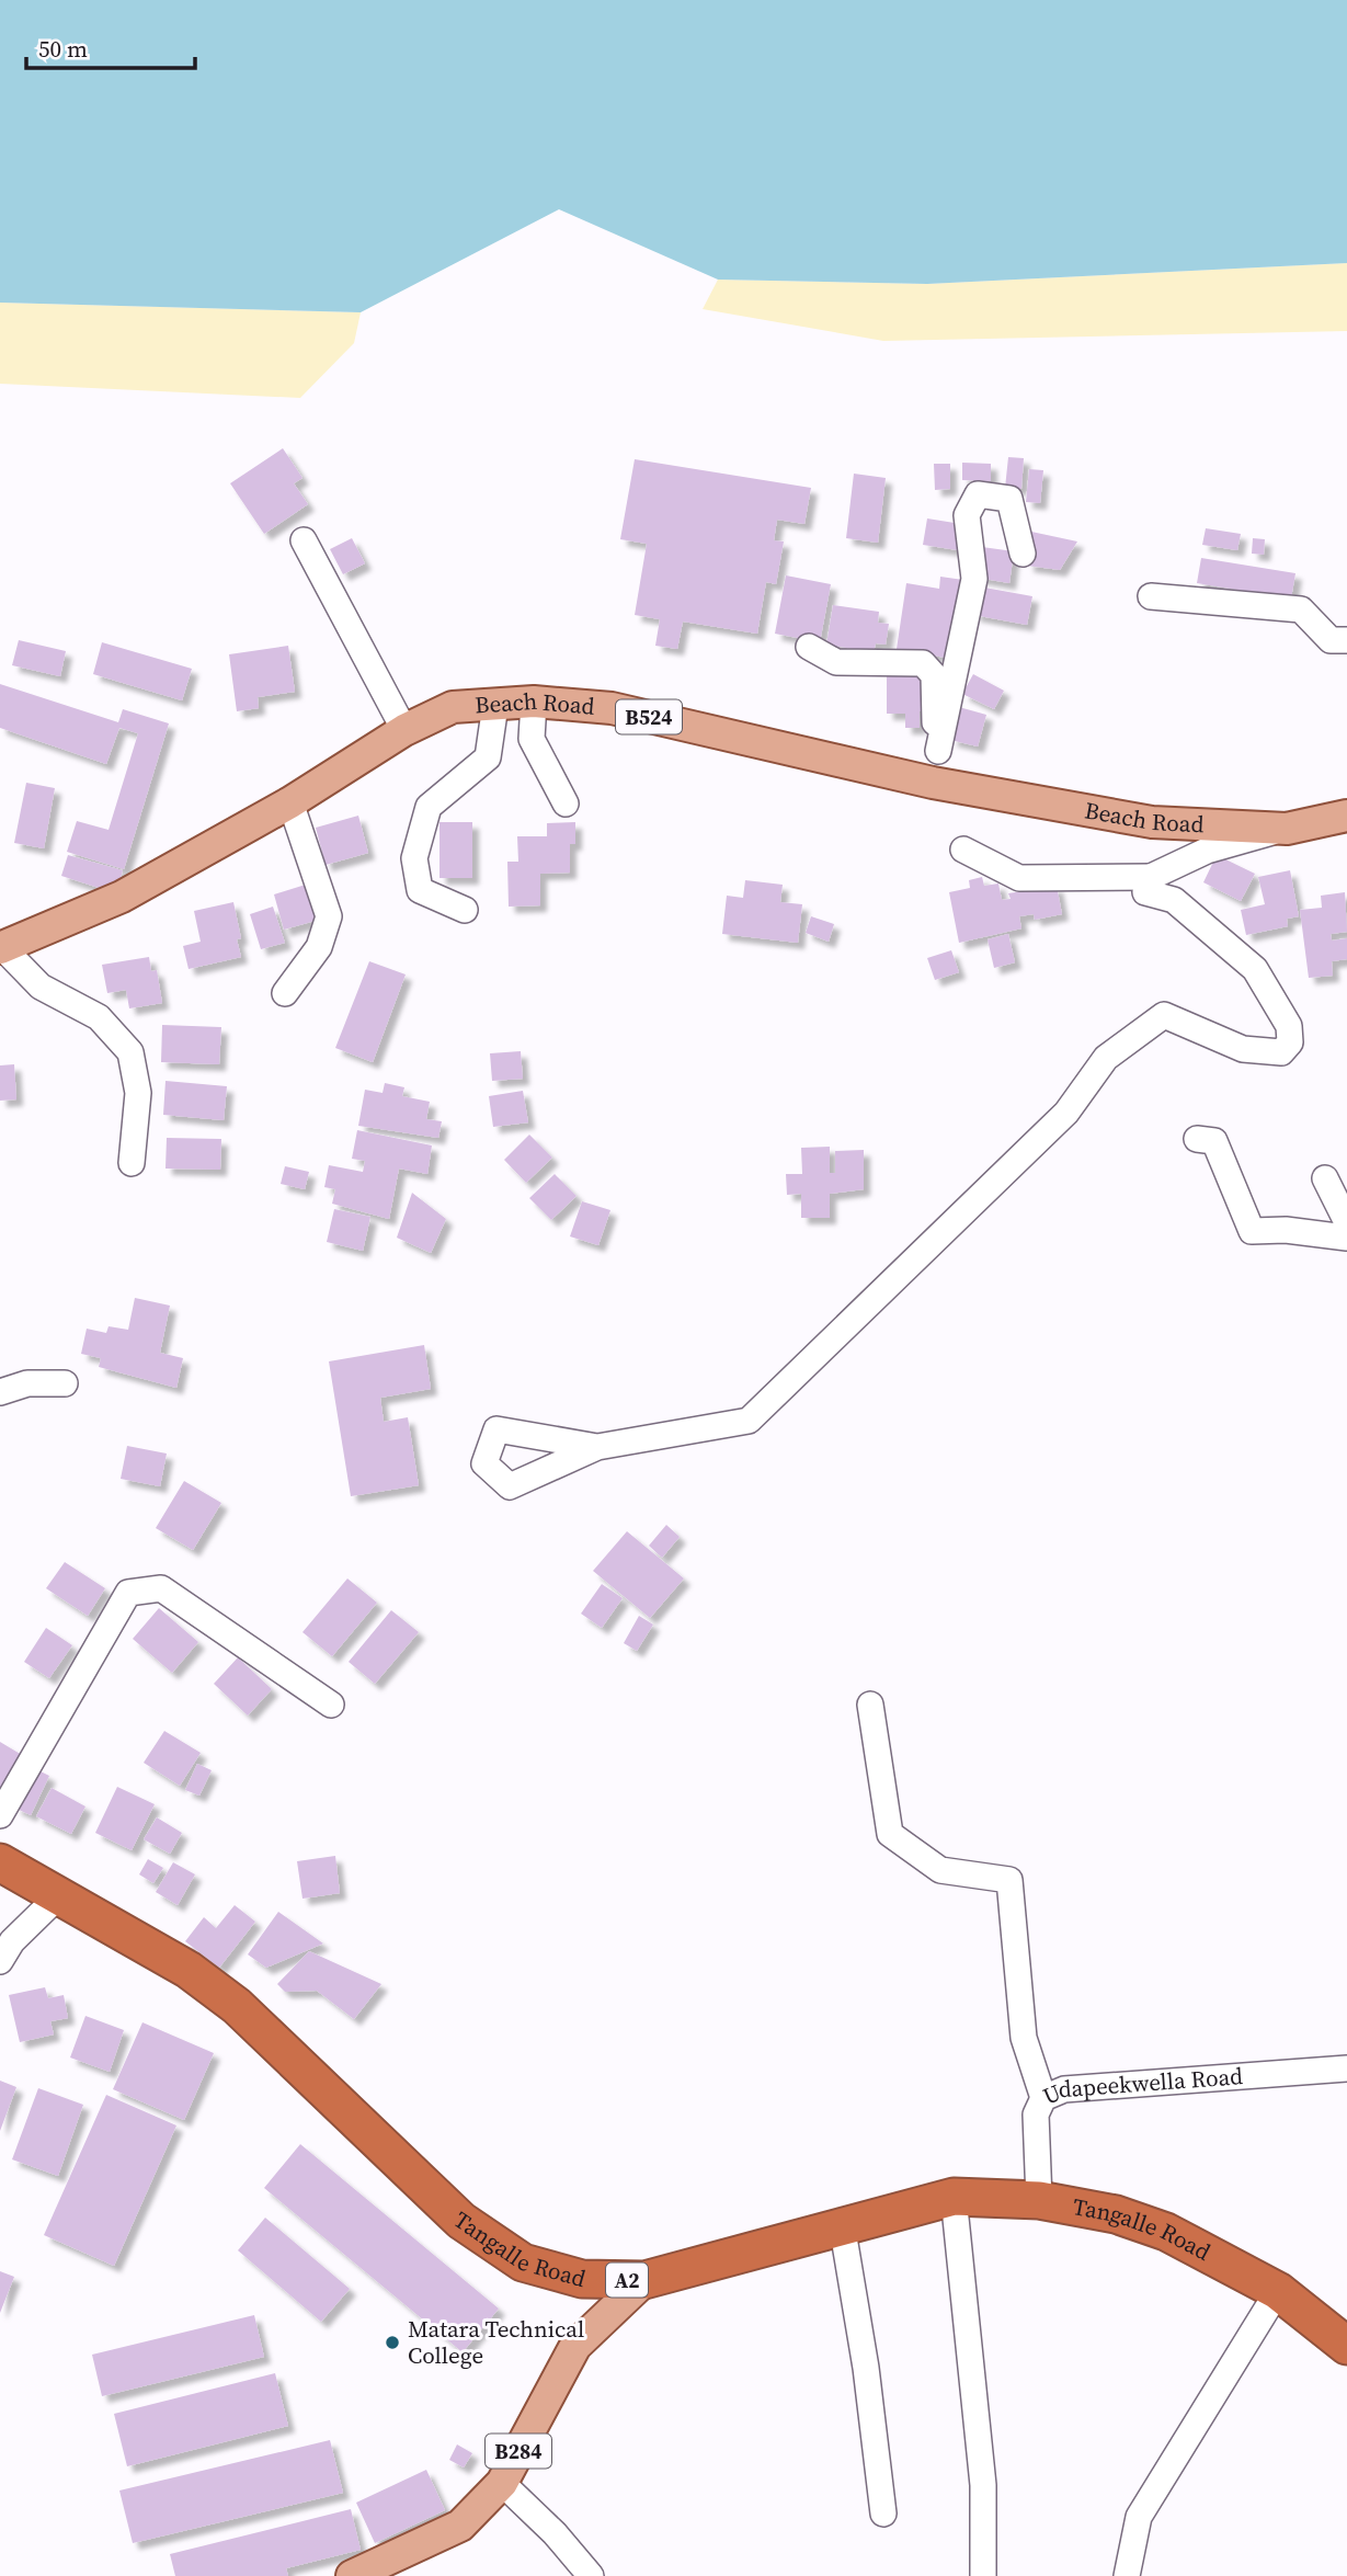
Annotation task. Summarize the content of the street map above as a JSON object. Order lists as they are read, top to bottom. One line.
{"streets":{"highway":["Tangalle Road","A2"],"main road":["Beach Road","B524","B284"],"street":["Udapeekwella Road"]},"crossings":[["Udapeekwella Road","Tangalle Road"],["Tangalle Road","B284"]],"places":["Matara Technical College"],"scale_bar":"50 m"}
